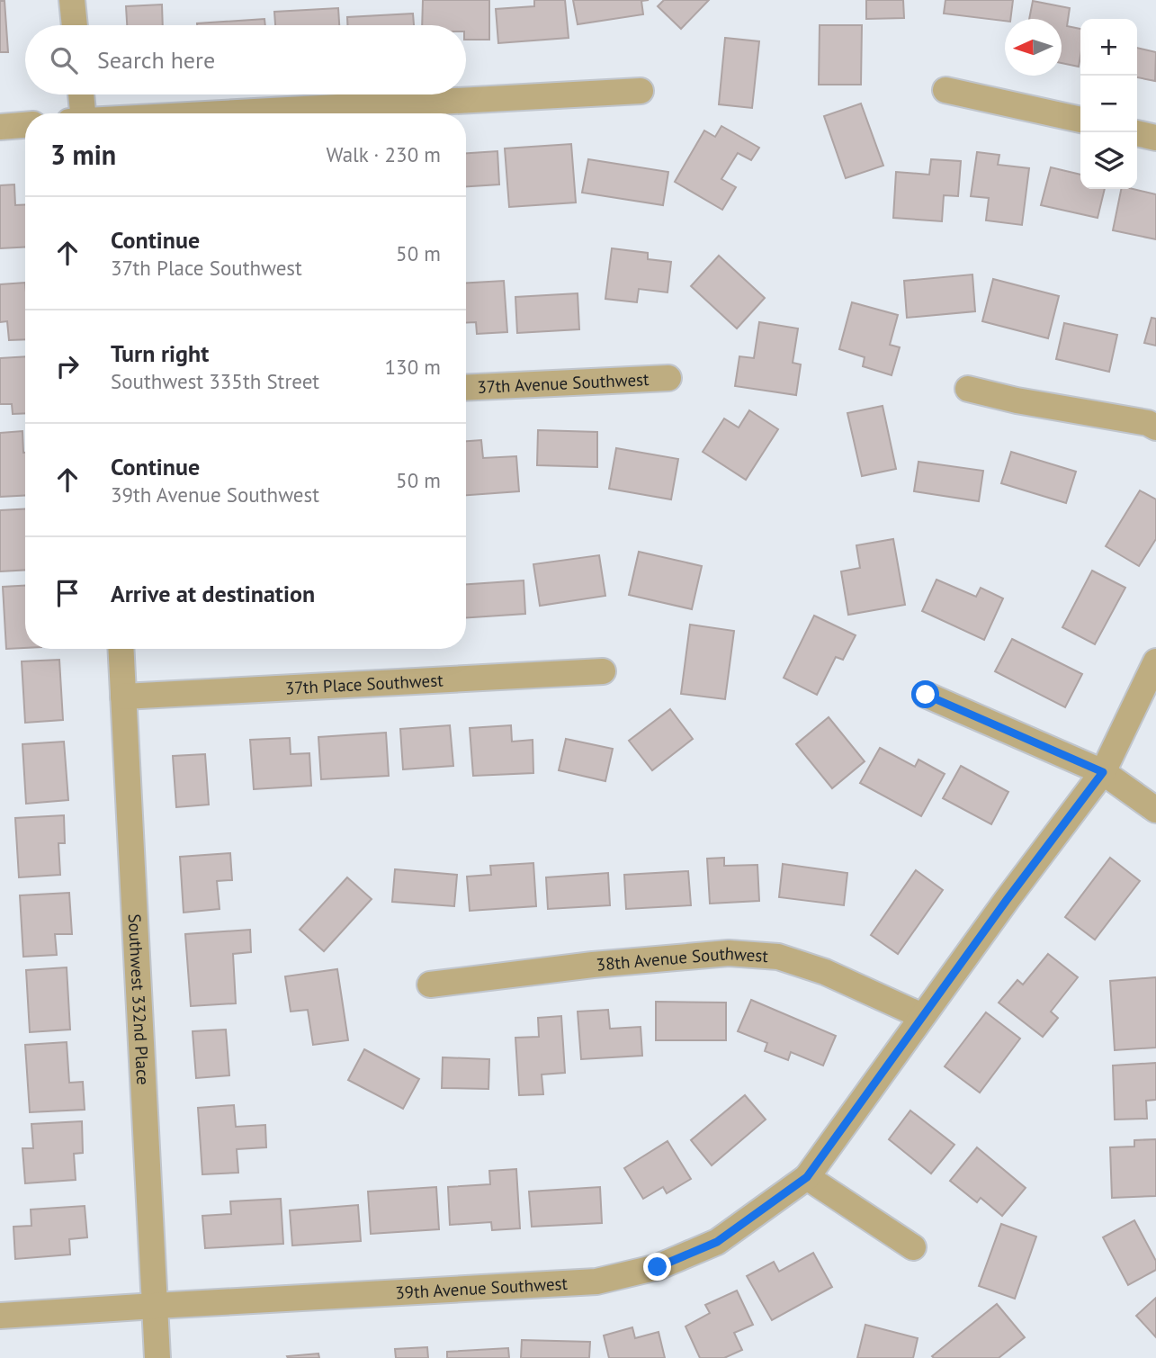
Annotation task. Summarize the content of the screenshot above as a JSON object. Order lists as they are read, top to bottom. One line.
{"streets":{"street":["37th Avenue Southwest","37th Place Southwest","38th Avenue Southwest","Southwest 332nd Place","39th Avenue Southwest"]},"crossings":[["37th Place Southwest","Southwest 332nd Place"],["38th Avenue Southwest","39th Avenue Southwest"],["Southwest 332nd Place","39th Avenue Southwest"]],"north":"left","page":{"map_buttons":["+","−"],"search":"Search here","heading":["3 min","Walk · 230 m"],"list":[["Continue","37th Place Southwest","50 m"],["Turn right","Southwest 335th Street","130 m"],["Continue","39th Avenue Southwest","50 m"],"Arrive at destination"]}}
